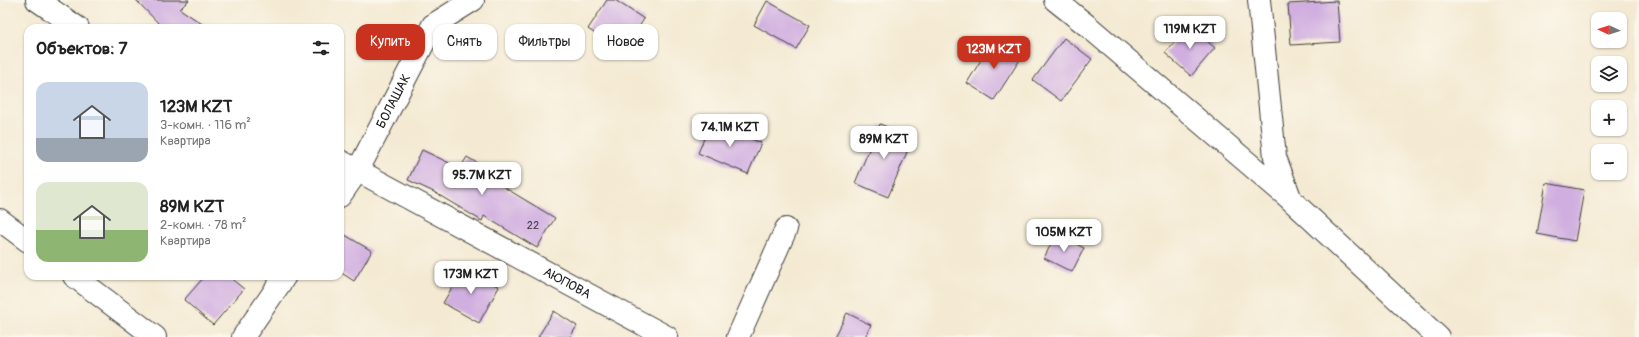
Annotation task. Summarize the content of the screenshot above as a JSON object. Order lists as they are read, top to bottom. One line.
{"streets":{"street":["БОЛАШАК","АЮПОВА"]},"crossings":[["БОЛАШАК","АЮПОВА"]],"house_numbers":["22"],"north":"left","page":{"map_buttons":["+","−"],"price":["119M KZT","123M KZT","74.1M KZT","89M KZT","95.7M KZT","105M KZT","173M KZT"],"chip":["Купить","Снять","Фильтры","Новое"],"heading":"Объектов: 7","list":[{"name":"123M KZT","note":"3-комн. · 116 m² · Квартира"},{"name":"89M KZT","note":"2-комн. · 78 m² · Квартира"}]}}
